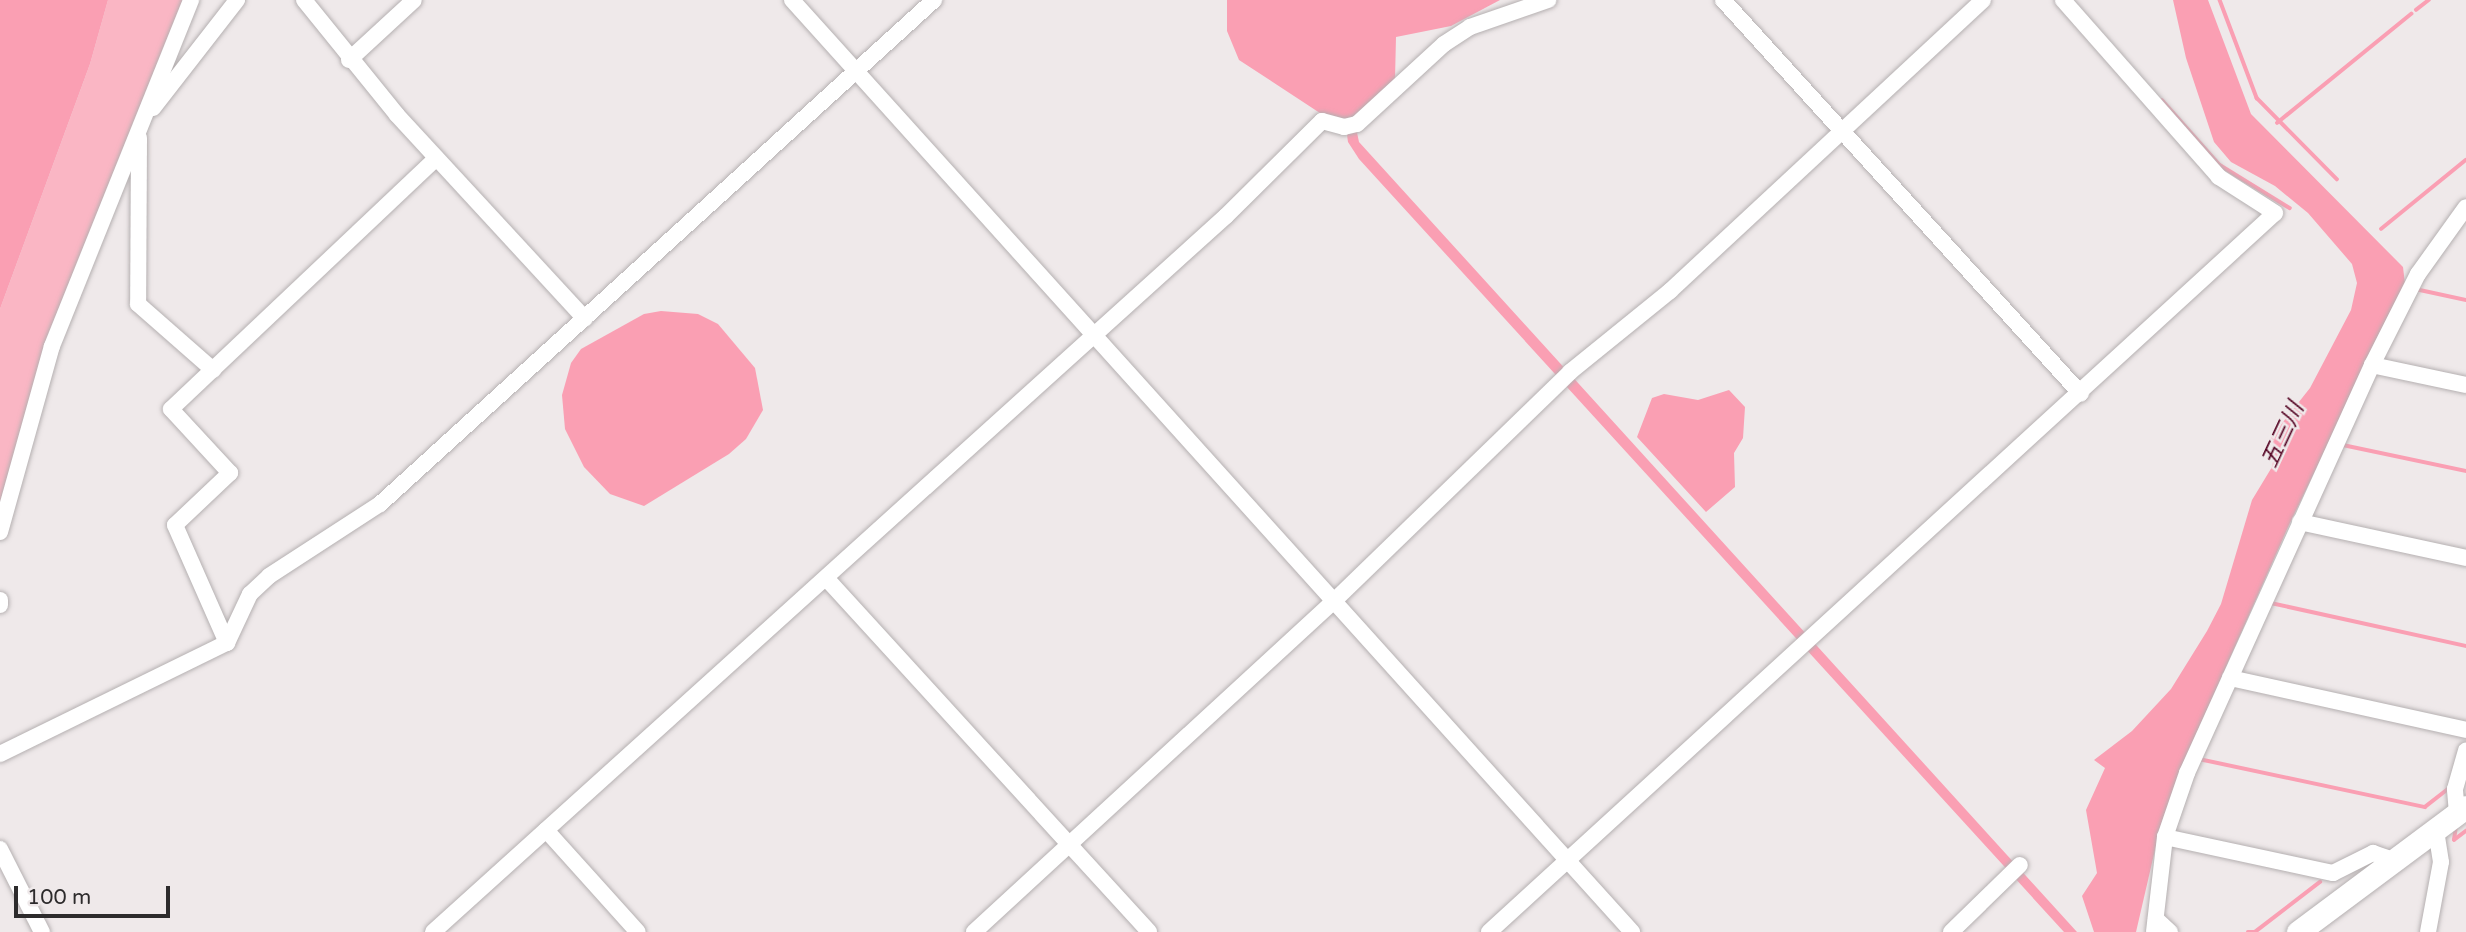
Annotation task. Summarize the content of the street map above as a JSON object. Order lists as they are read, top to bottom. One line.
{"water":["五三川"],"scale_bar":"100 m"}
